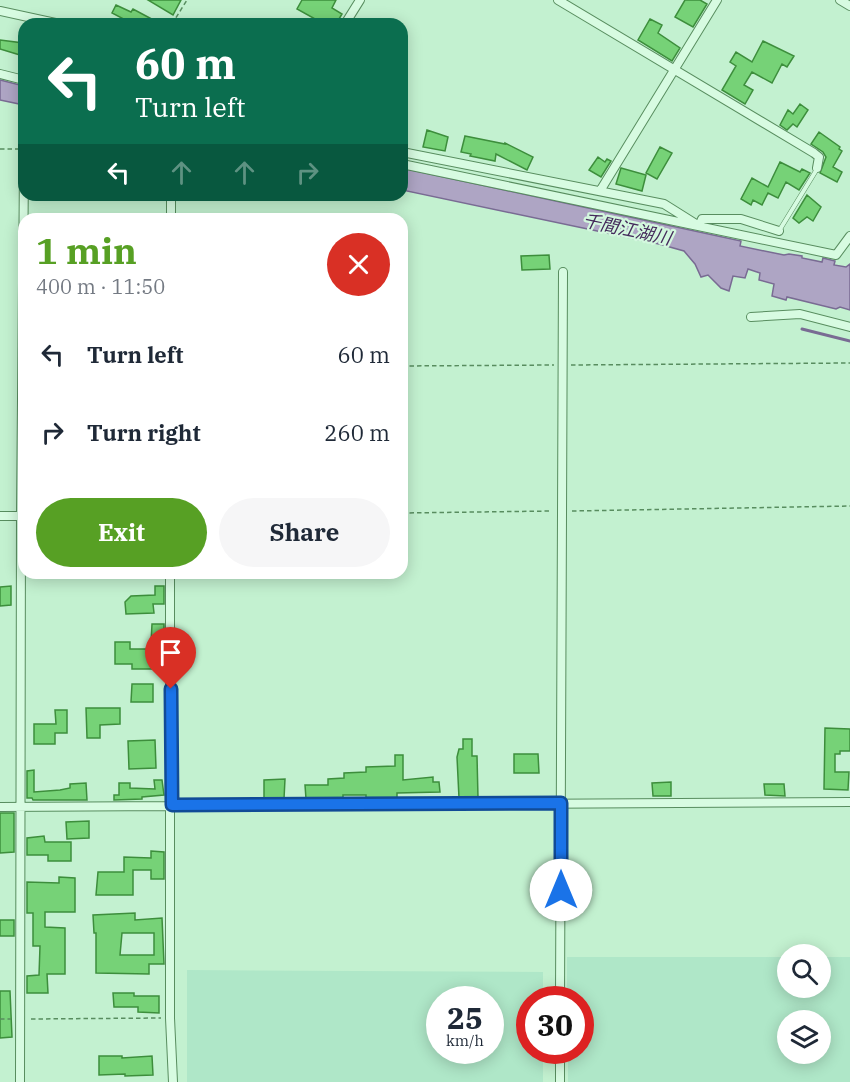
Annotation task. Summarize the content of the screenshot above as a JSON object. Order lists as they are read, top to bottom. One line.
{"water":["千間江湖川"],"page":{"turn":["60 m","Turn left"],"heading":["1 min","400 m · 11:50"],"list":[{"name":"Turn left","value":"60 m"},{"name":"Turn right","value":"260 m"}],"buttons":["Exit","Share"],"speed":"25 km/h","limit":"30"}}
